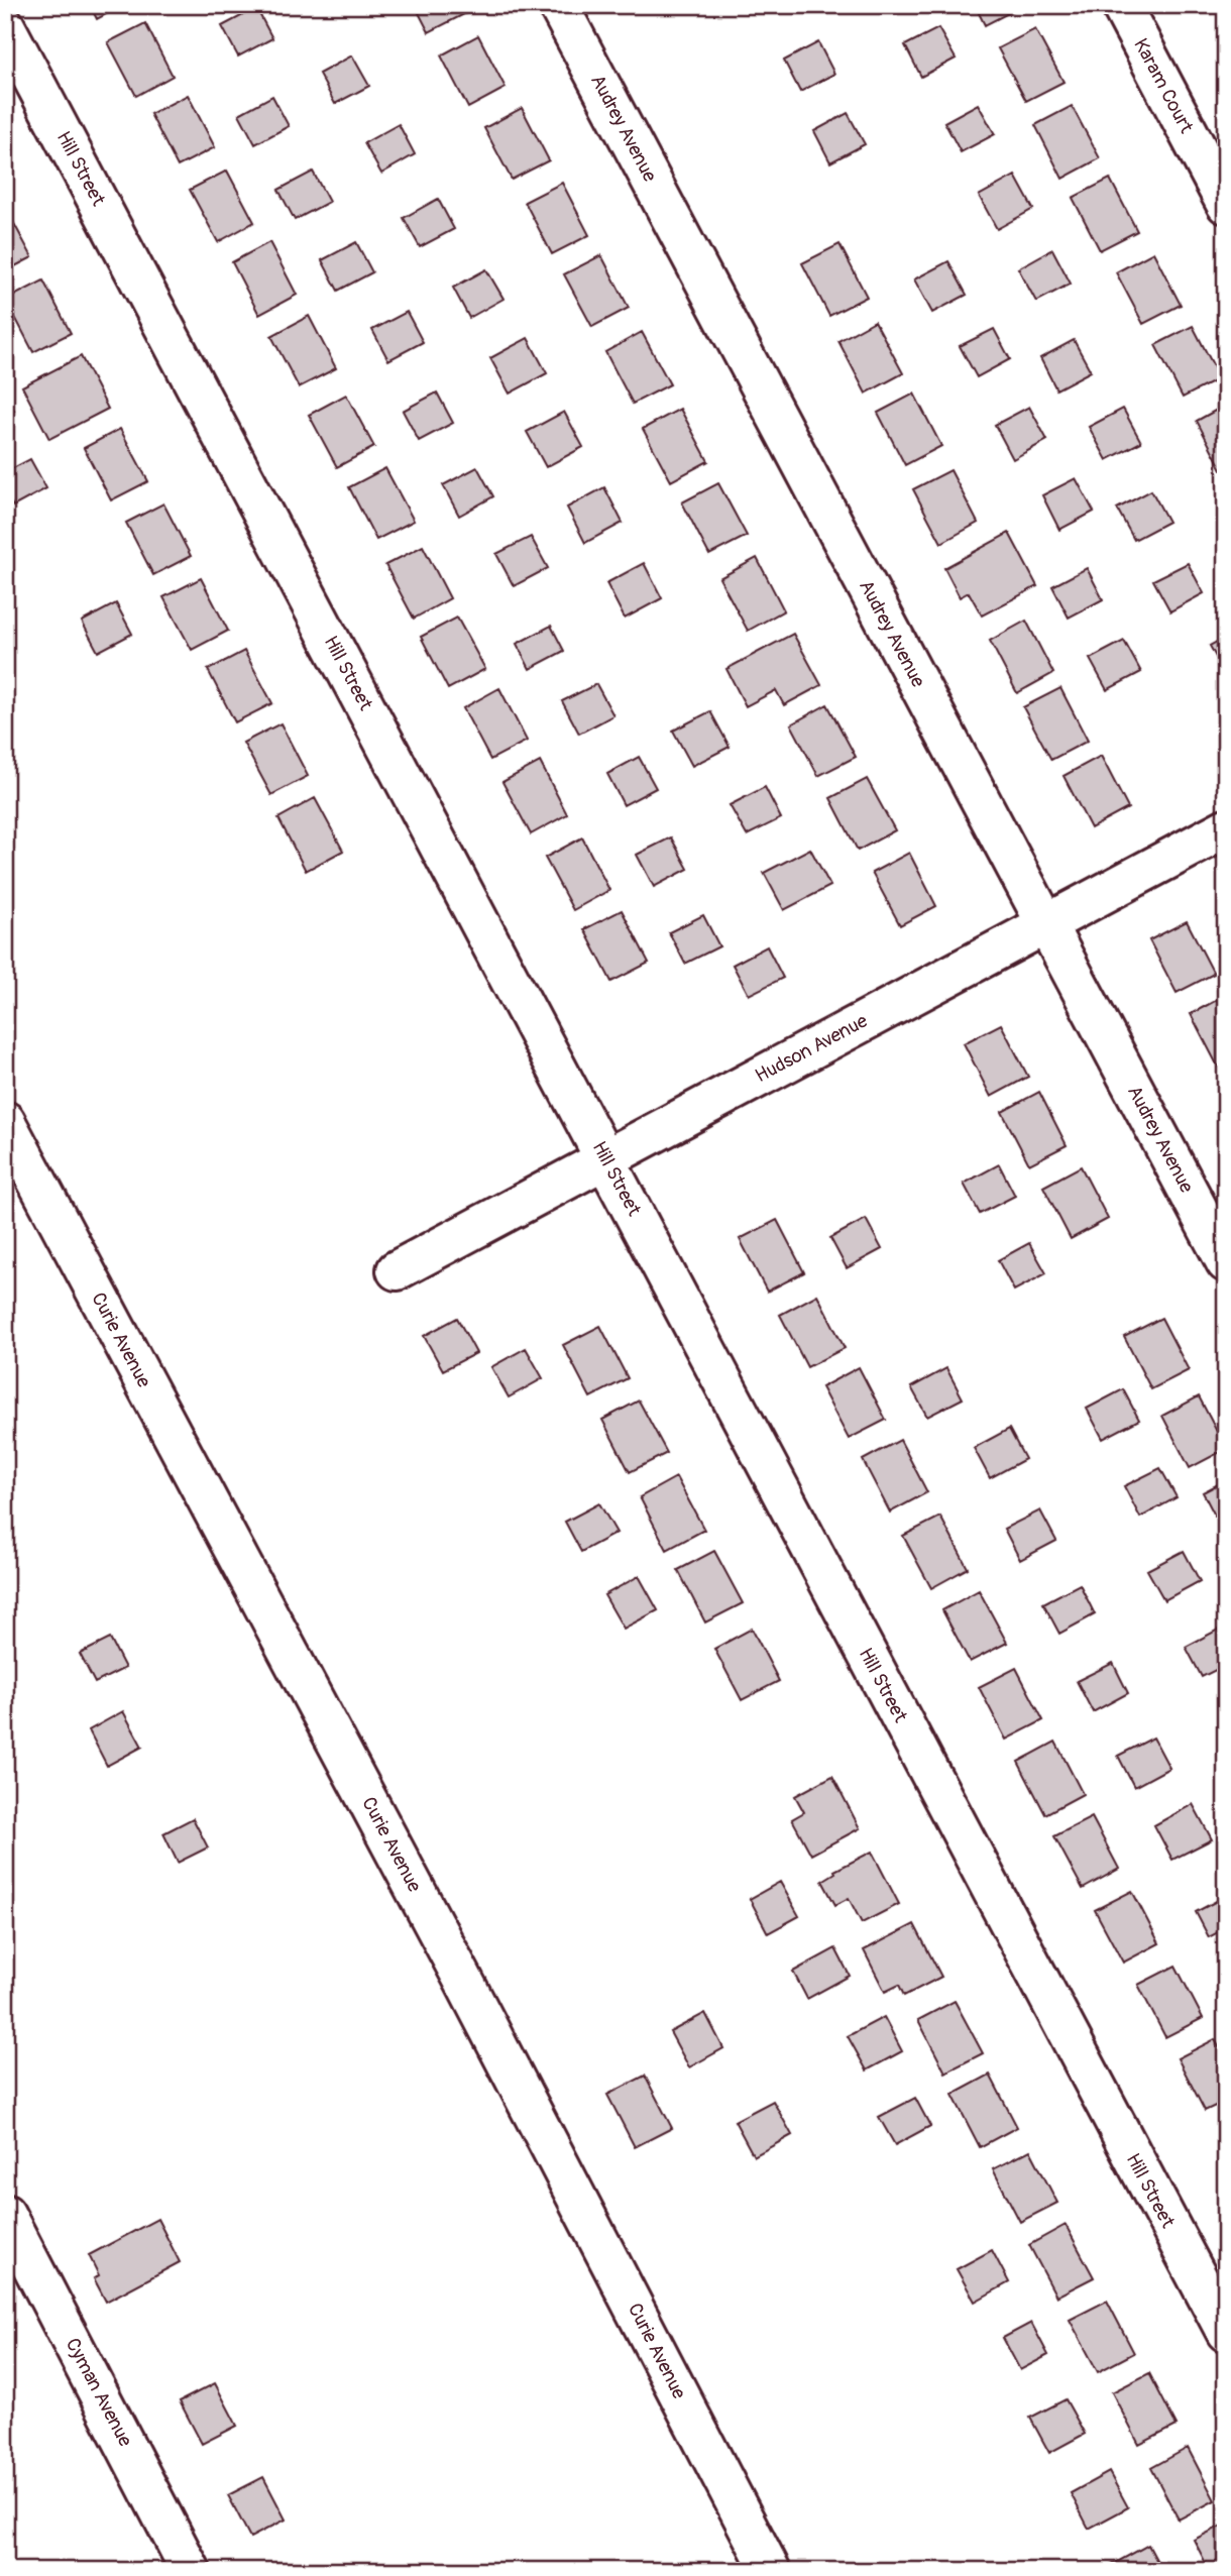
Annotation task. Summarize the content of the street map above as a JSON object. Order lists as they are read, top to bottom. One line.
{"streets":{"street":["Karam Court","Audrey Avenue","Hill Street","Hudson Avenue","Curie Avenue","Cyman Avenue"]},"crossings":[["Audrey Avenue","Hudson Avenue"],["Hill Street","Hudson Avenue"]]}
